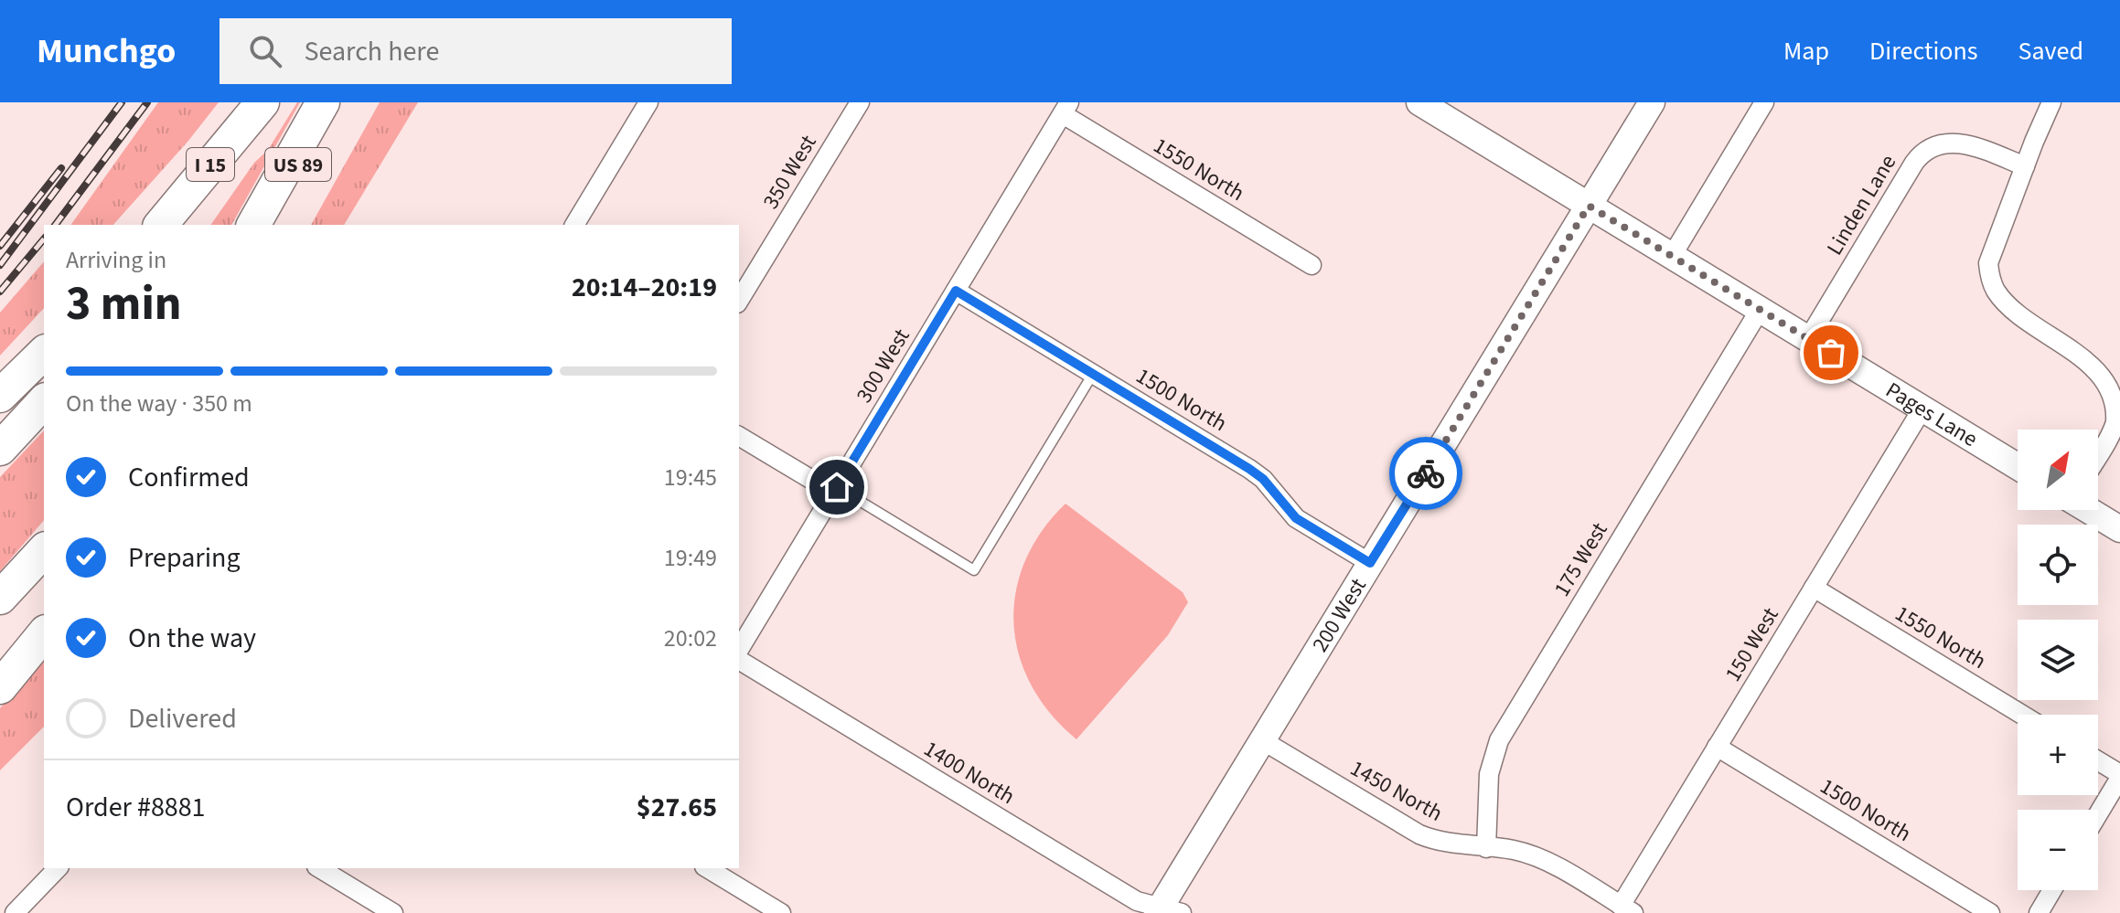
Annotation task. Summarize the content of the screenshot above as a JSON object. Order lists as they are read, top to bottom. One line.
{"streets":{"highway":["I 15","US 89"],"main road":["Pages Lane","200 West"],"street":["1550 North","350 West","Linden Lane","300 West","1500 North","175 West","150 West","1400 North","1450 North"]},"crossings":[["I 15","US 89"],["1550 North","300 West"],["1550 North","150 West"],["Linden Lane","Pages Lane"],["300 West","1500 North"],["1500 North","200 West"],["1500 North","150 West"],["Pages Lane","175 West"],["Pages Lane","200 West"],["Pages Lane","150 West"],["175 West","1450 North"],["200 West","1400 North"],["200 West","1450 North"],["150 West","1450 North"]],"north":"top right","page":{"header":"Munchgo","search":"Search here","nav":["Map","Directions","Saved"],"heading":["3 min","Arriving in","20:14–20:19"],"panel":["Order #8881","$27.65"],"bar":"On the way · 350 m","map_buttons":["+","−"],"list":[["Confirmed","19:45"],["Preparing","19:49"],["On the way","20:02"],"Delivered"]}}
